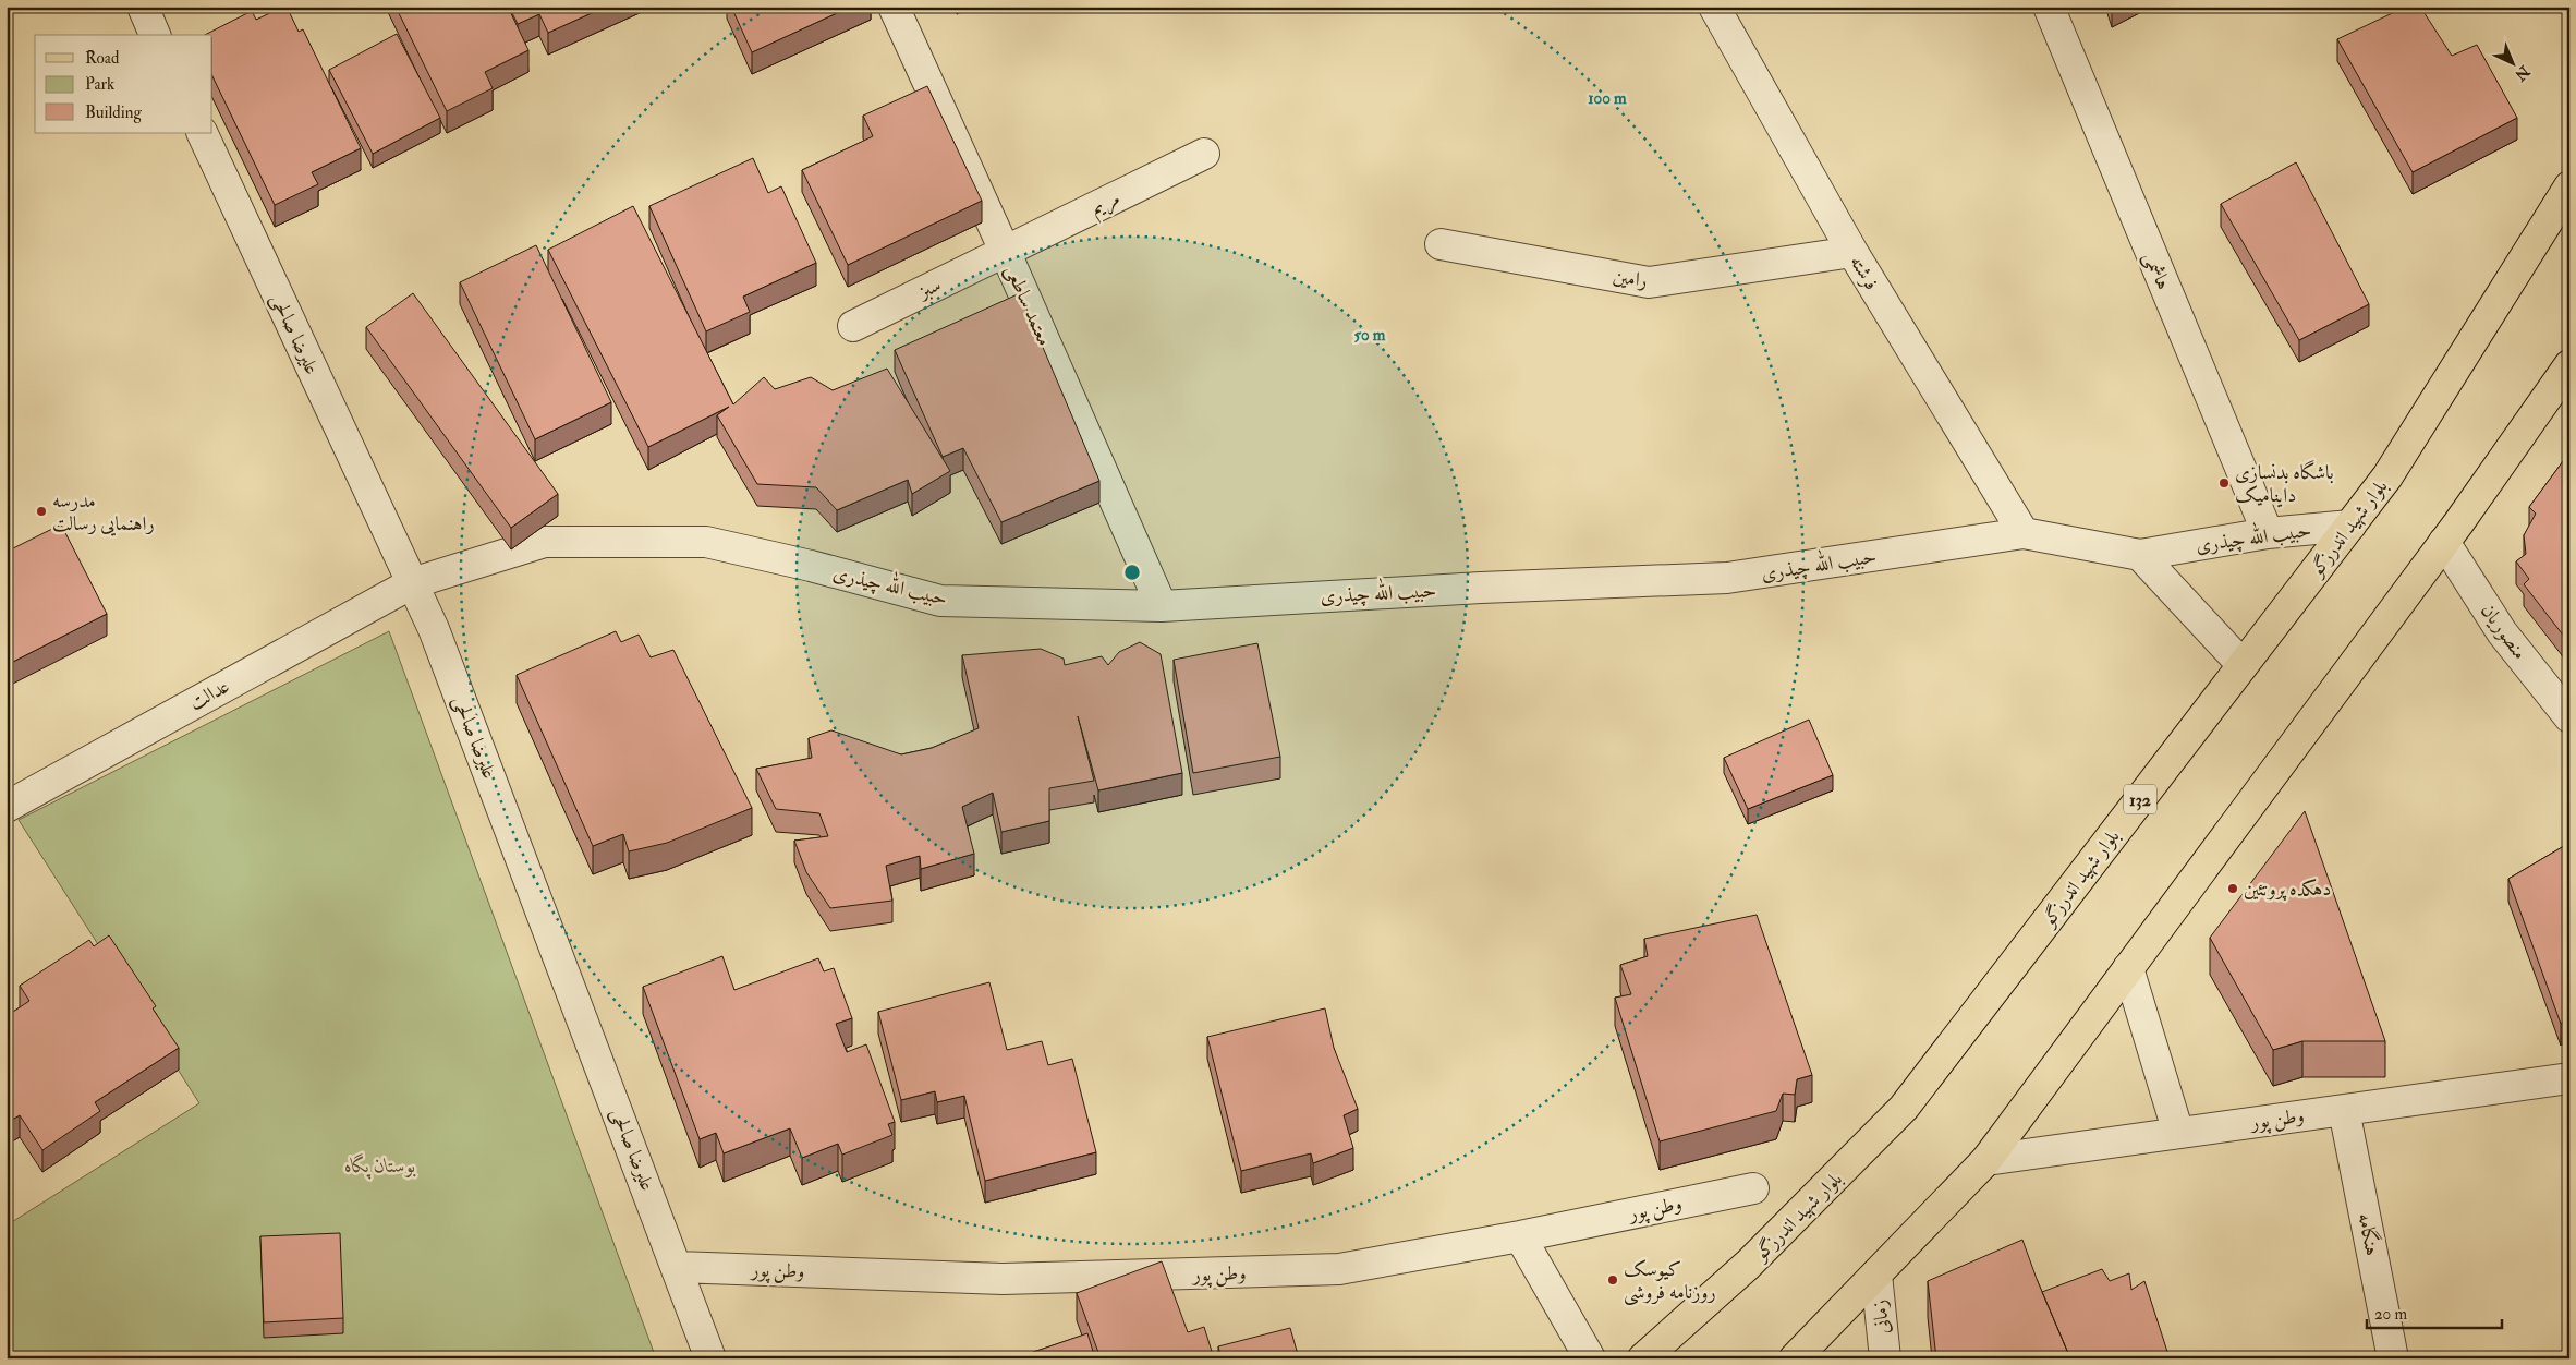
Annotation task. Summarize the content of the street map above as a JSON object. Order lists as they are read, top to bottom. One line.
{"streets":{"main road":["بلوار شهید اندرزگو","132"],"street":["مریم","هاشمی","فرشته","رامین","سبز","معتمد ساطعی","علیرضا صالحی","حبیب الله چیذری","منصوریان","عدالت","وطن پور","هنگامه","زمانی"]},"crossings":[["مریم","سبز"],["مریم","معتمد ساطعی"],["هاشمی","حبیب الله چیذری"],["فرشته","رامین"],["فرشته","حبیب الله چیذری"],["سبز","معتمد ساطعی"],["معتمد ساطعی","حبیب الله چیذری"],["علیرضا صالحی","حبیب الله چیذری"],["علیرضا صالحی","عدالت"],["علیرضا صالحی","وطن پور"],["بلوار شهید اندرزگو","حبیب الله چیذری"],["حبیب الله چیذری","عدالت"],["وطن پور","هنگامه"]],"parks":["بوستان پگاه"],"places":["باشگاه بدنسازی داینامیک","مدرسه راهنمایی رسالت","دهکده پروتئین","کیوسک روزنامه فروشی"],"legend":["Road","Park","Building"],"scale_bar":"20 m","north":"bottom right","rings":["100 m","50 m"]}
